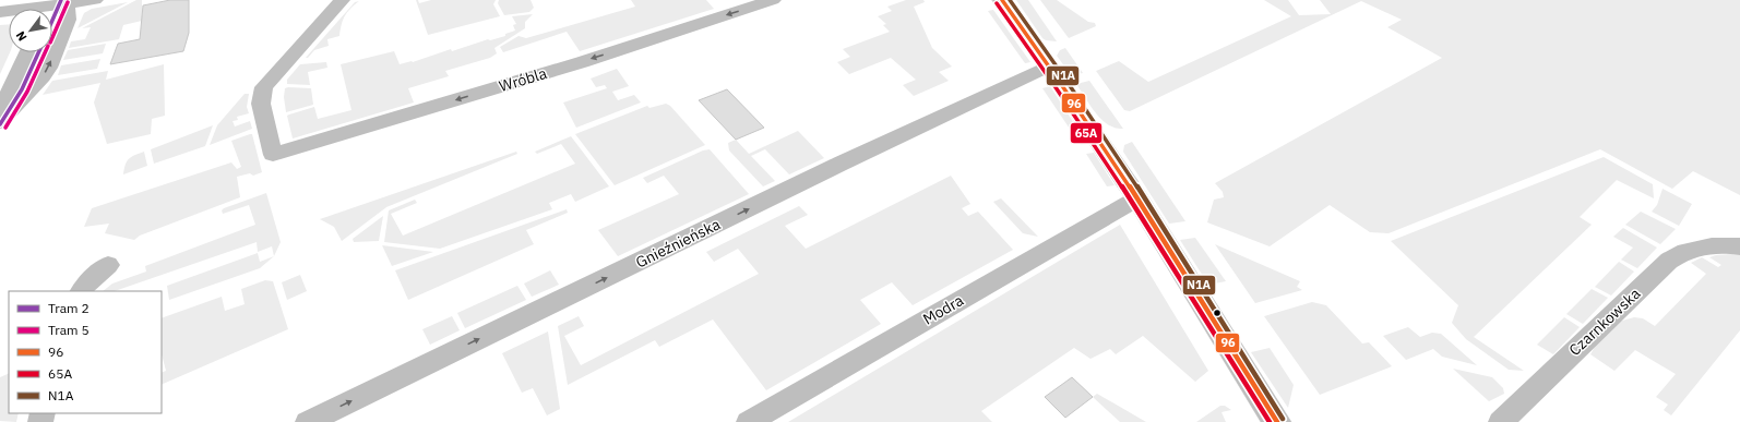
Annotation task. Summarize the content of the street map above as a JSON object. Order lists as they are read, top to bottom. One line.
{"streets":{"street":["Wróbla","Gnieźnieńska","Modra","Czarnkowska"]},"one_way":["Gnieźnieńska"],"lines":["tram line 2","transit line 96","transit line N1A","tram line 5","transit line 65A"],"legend":["Tram 2","Tram 5","96","65A","N1A"],"north":"bottom left"}
